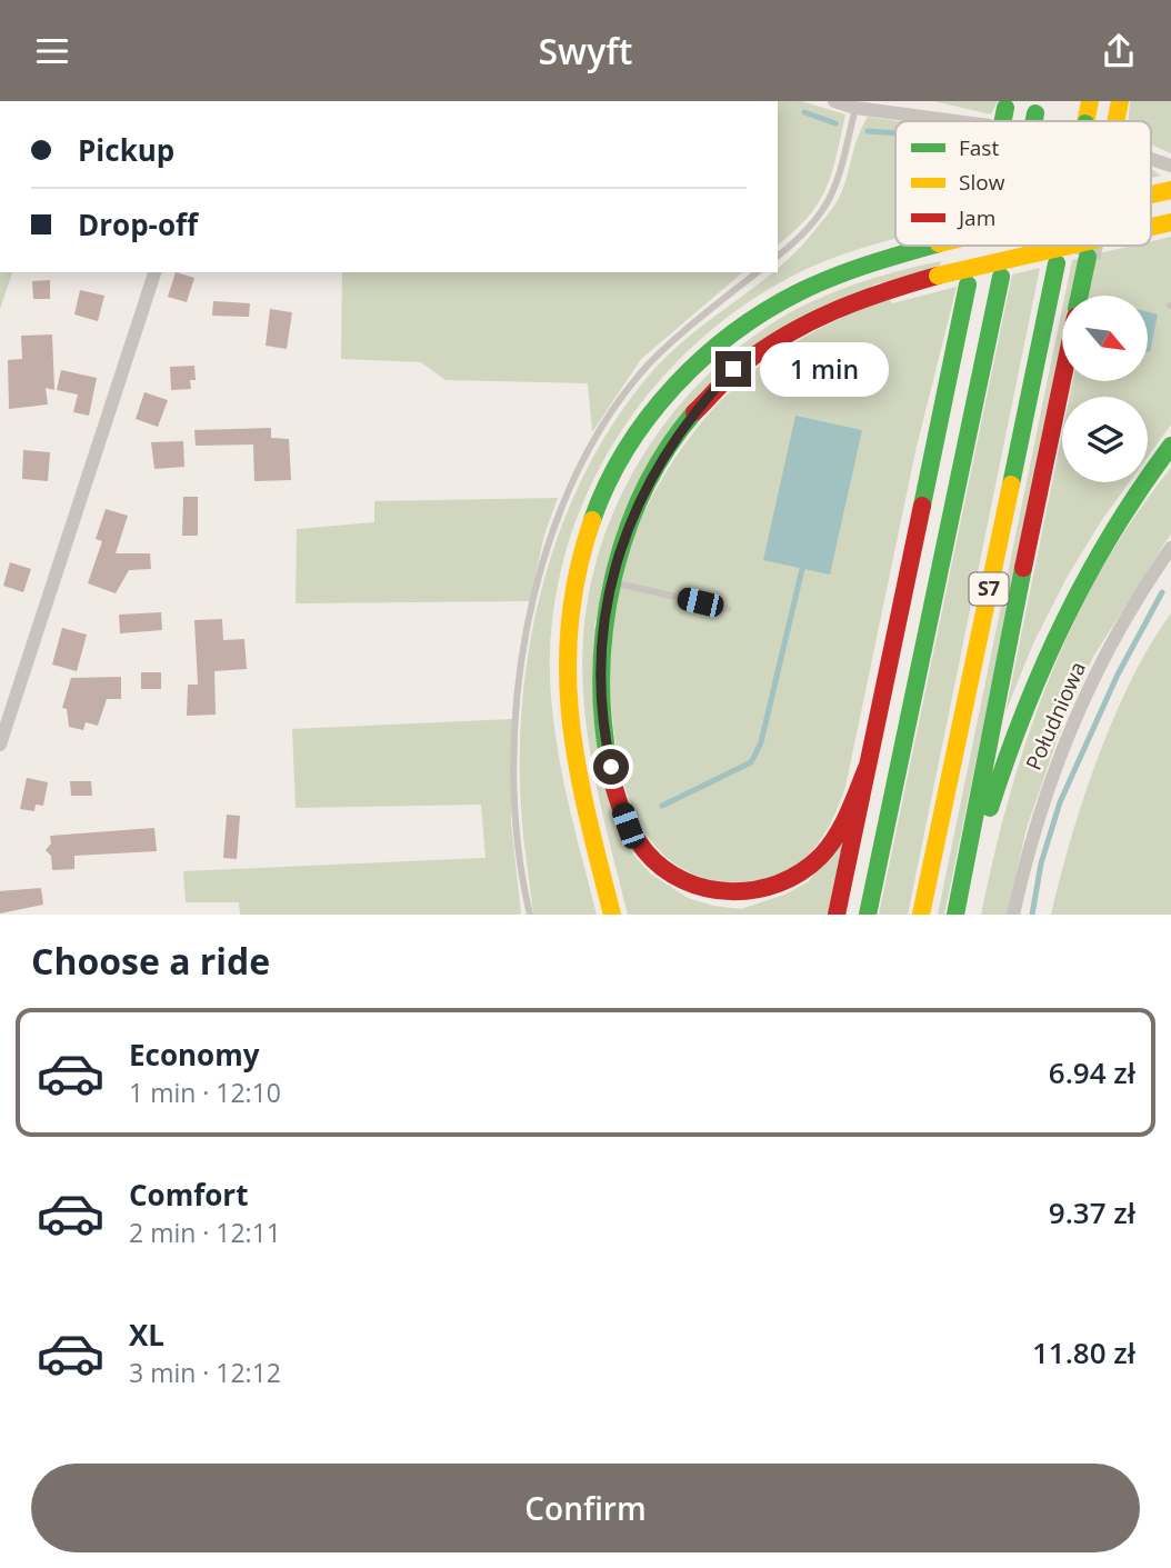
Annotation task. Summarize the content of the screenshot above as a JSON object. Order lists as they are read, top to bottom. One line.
{"streets":{"highway":["S7"],"street":["Południowa"]},"legend":["Fast","Slow","Jam"],"north":"bottom right","page":{"header":"Swyft","banner":["Pickup","Drop-off"],"bubble":"1 min","heading":"Choose a ride","list":[{"name":"Economy","note":"1 min · 12:10","value":"6.94 zł"},{"name":"Comfort","note":"2 min · 12:11","value":"9.37 zł"},{"name":"XL","note":"3 min · 12:12","value":"11.80 zł"}],"buttons":"Confirm"}}
